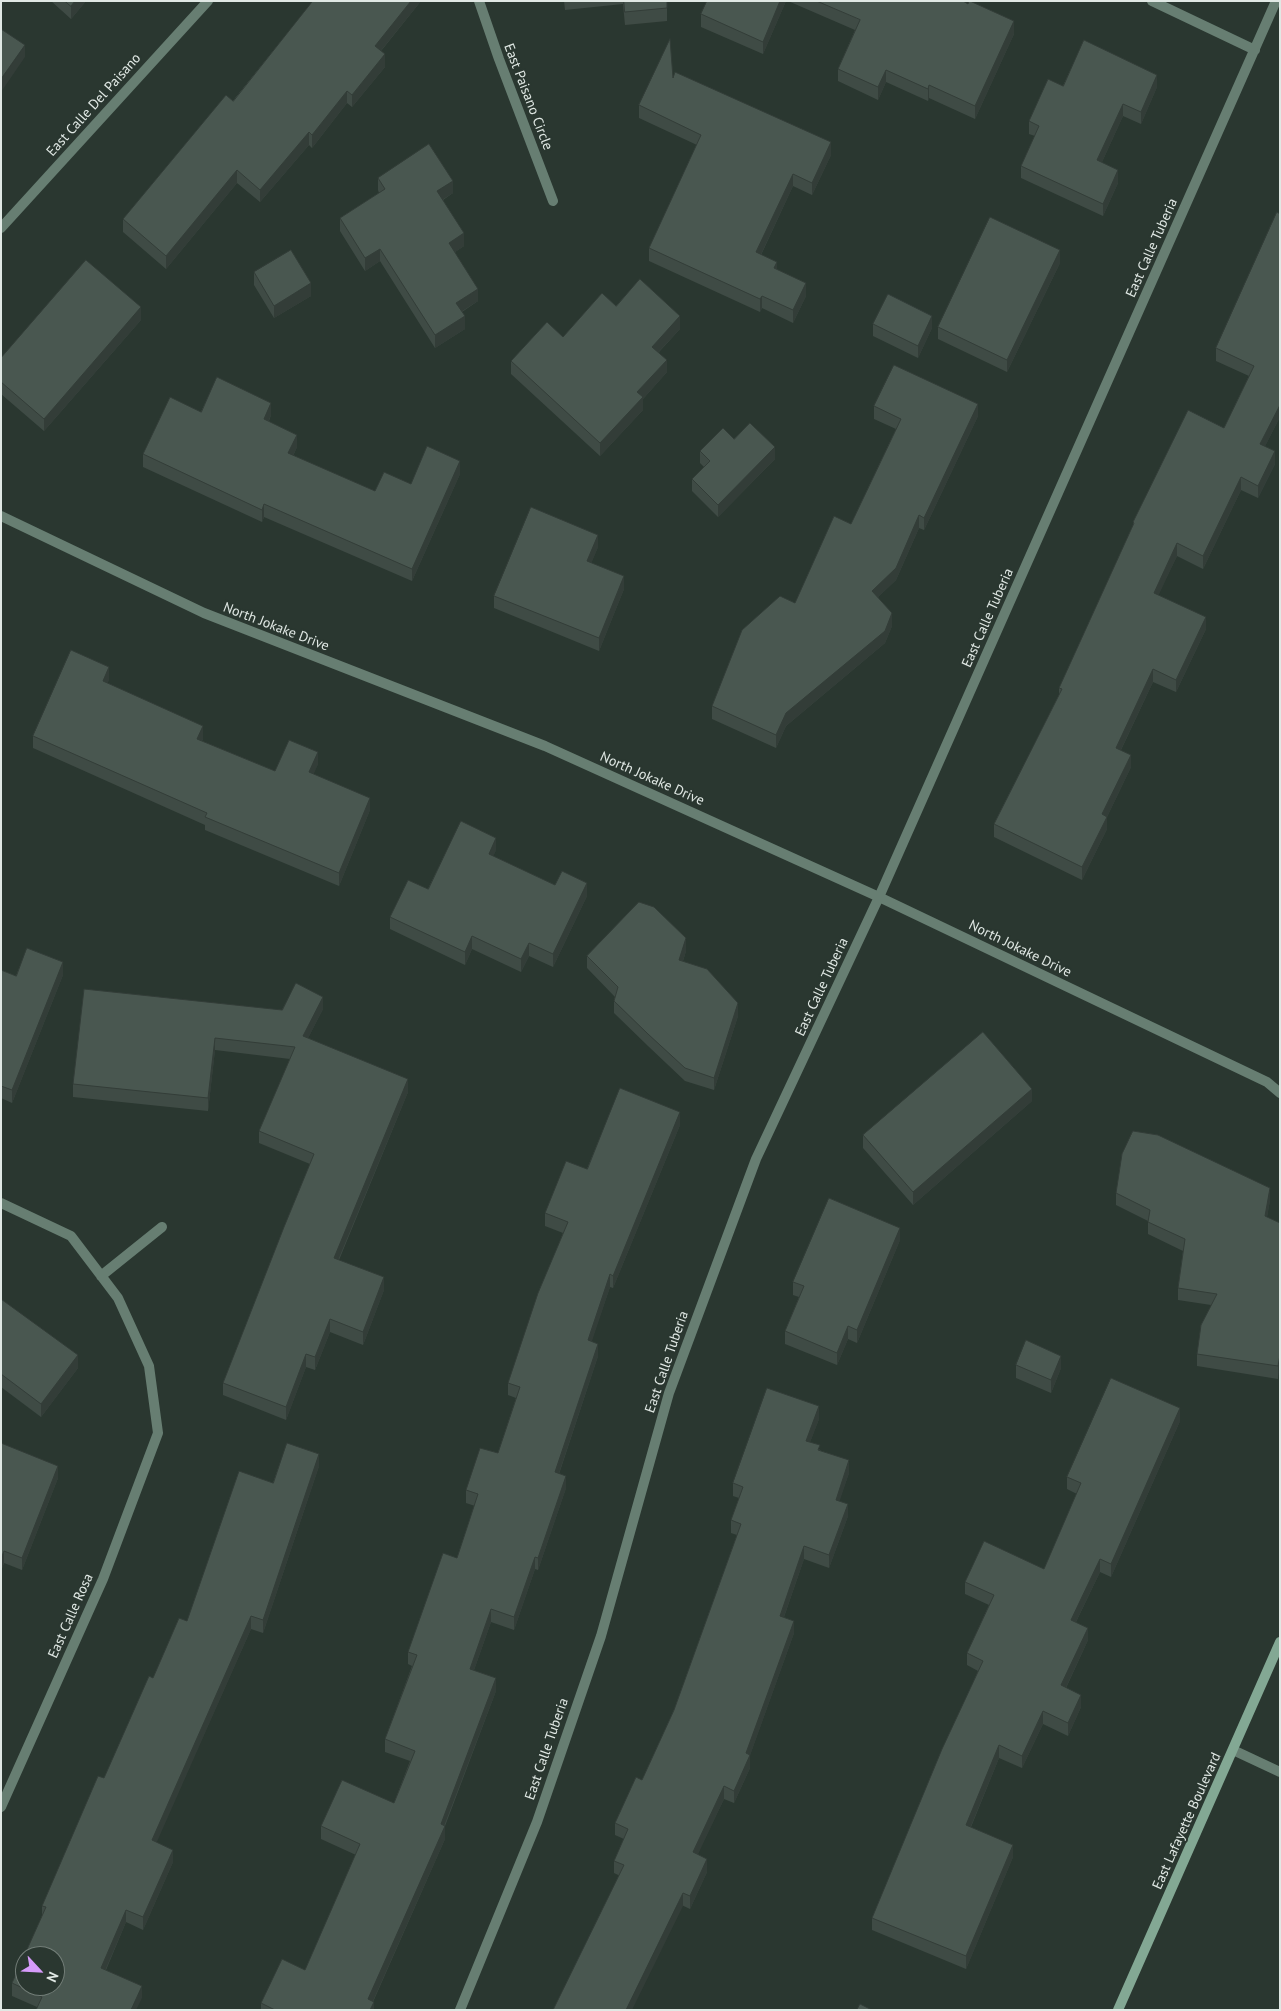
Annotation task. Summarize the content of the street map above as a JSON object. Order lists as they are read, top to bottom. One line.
{"streets":{"street":["East Paisano Circle","East Calle Del Paisano","East Calle Tuberia","North Jokake Drive","East Calle Rosa","East Lafayette Boulevard"]},"crossings":[["East Calle Tuberia","North Jokake Drive"]],"north":"bottom right"}
